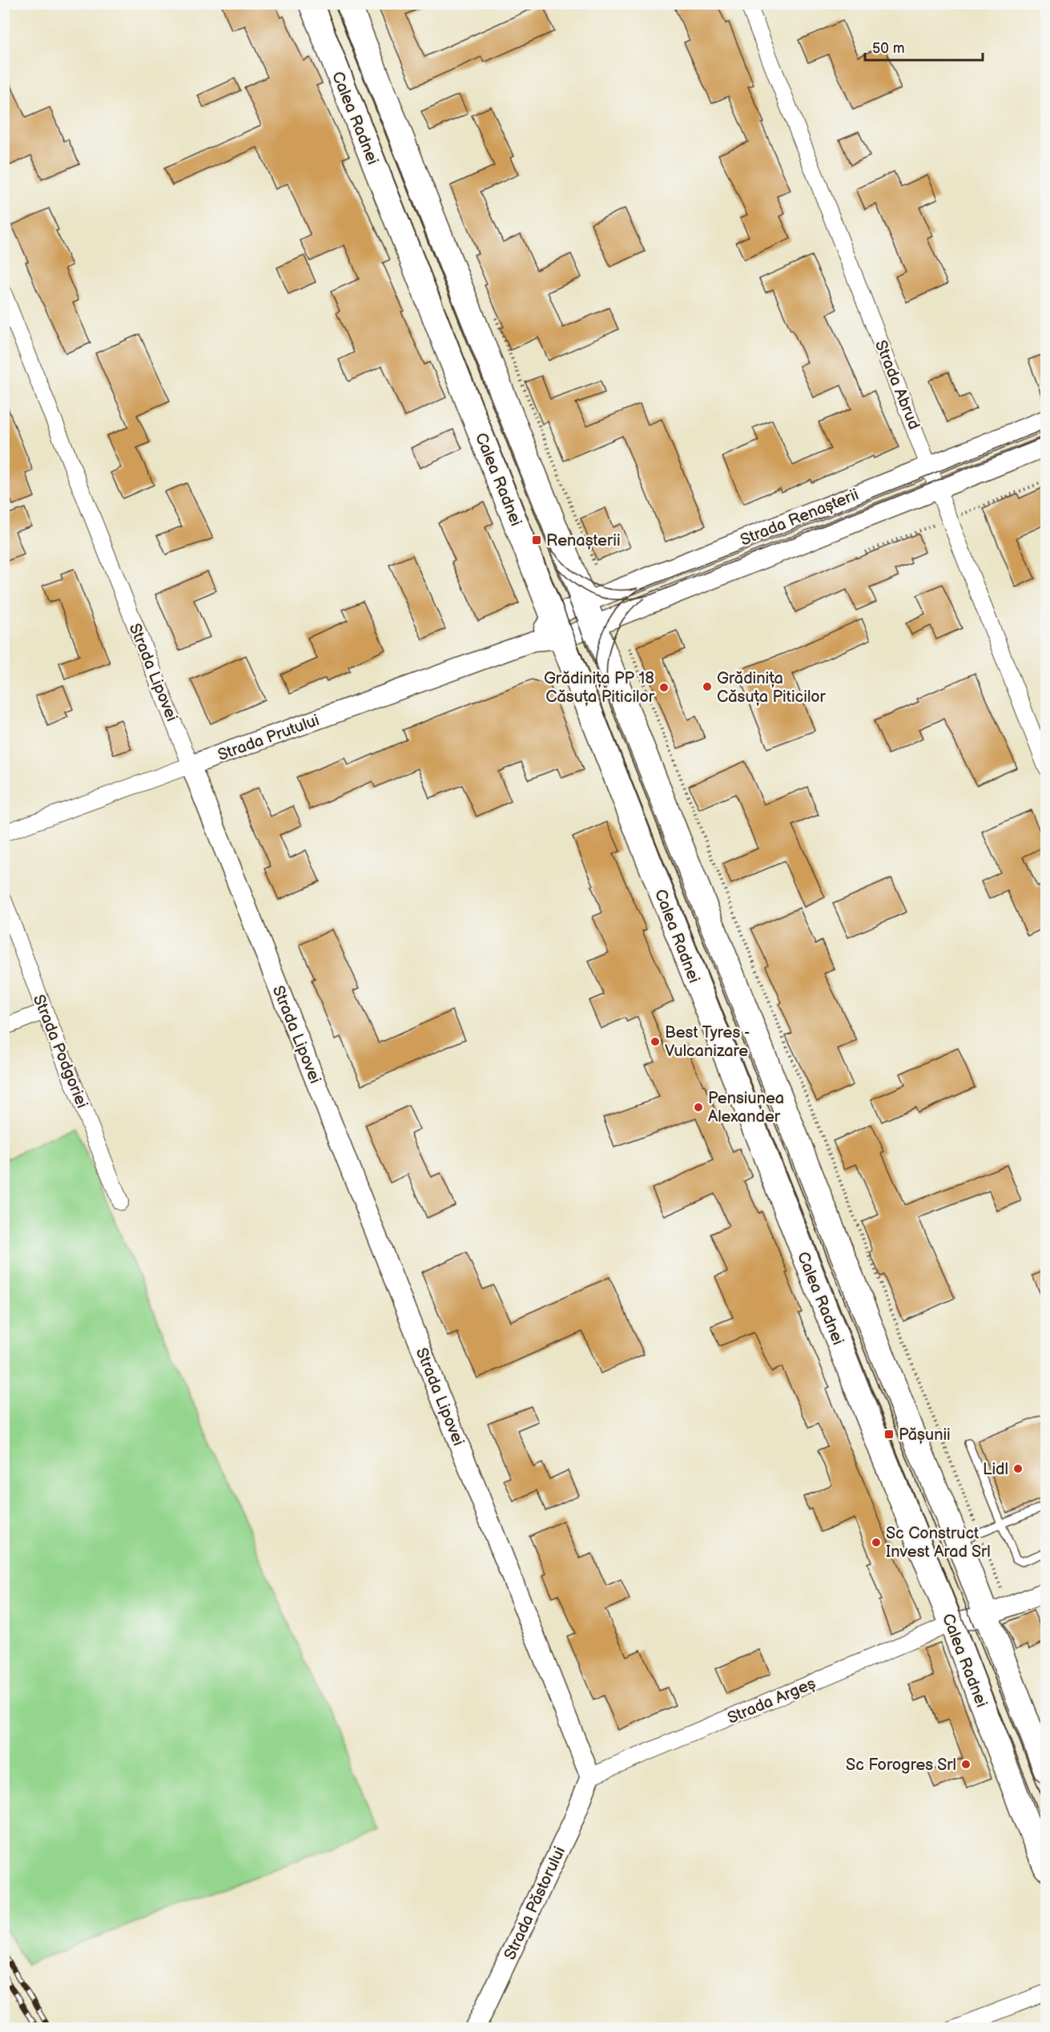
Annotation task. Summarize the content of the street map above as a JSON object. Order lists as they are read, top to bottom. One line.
{"streets":{"main road":["Calea Radnei"],"street":["Strada Abrud","Strada Renașterii","Strada Lipovei","Strada Prutului","Strada Podgoriei","Strada Argeș","Strada Păstorului"]},"crossings":[["Calea Radnei","Strada Renașterii"],["Calea Radnei","Strada Prutului"],["Calea Radnei","Strada Argeș"],["Strada Abrud","Strada Renașterii"],["Strada Renașterii","Strada Prutului"],["Strada Lipovei","Strada Prutului"],["Strada Lipovei","Strada Argeș"],["Strada Lipovei","Strada Păstorului"],["Strada Argeș","Strada Păstorului"]],"places":{"transit":["Renașterii","Pășunii"],"other":["Grădinița Căsuța Piticilor","Grădinița PP 18 Căsuța Piticilor","Best Tyres - Vulcanizare","Pensiunea Alexander","Lidl","Sc Construct Invest Arad Srl","Sc Forogres Srl"]},"scale_bar":"50 m"}
